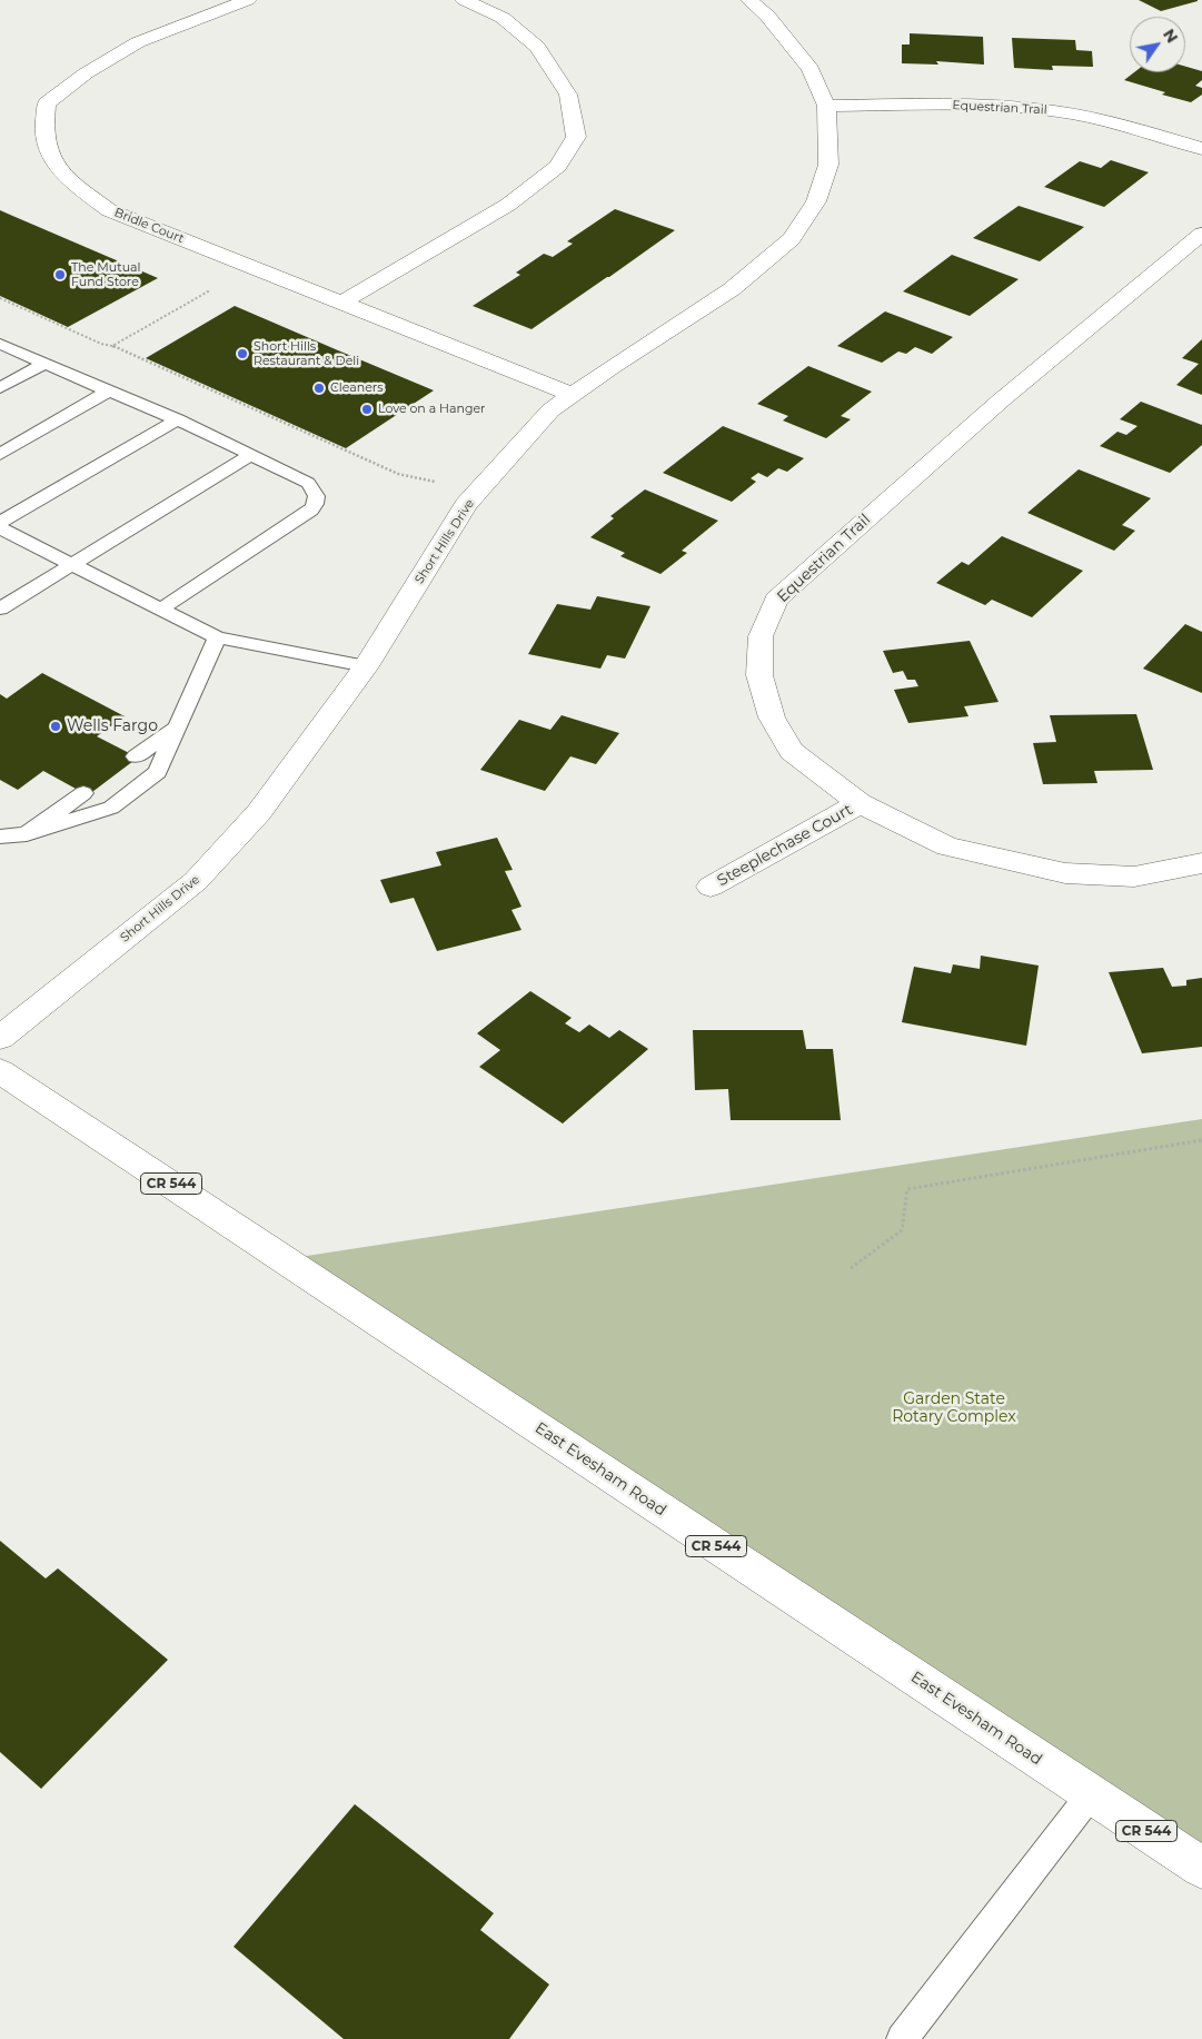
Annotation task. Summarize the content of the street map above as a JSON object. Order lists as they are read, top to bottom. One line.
{"streets":{"street":["Equestrian Trail","Bridle Court","Short Hills Drive","Steeplechase Court","CR 544","East Evesham Road"]},"crossings":[["Equestrian Trail","Short Hills Drive"],["Equestrian Trail","Steeplechase Court"],["Bridle Court","Short Hills Drive"]],"parks":["Garden State Rotary Complex"],"places":["The Mutual Fund Store","Short Hills Restaurant & Deli","Cleaners","Love on a Hanger","Wells Fargo"],"north":"top right"}
